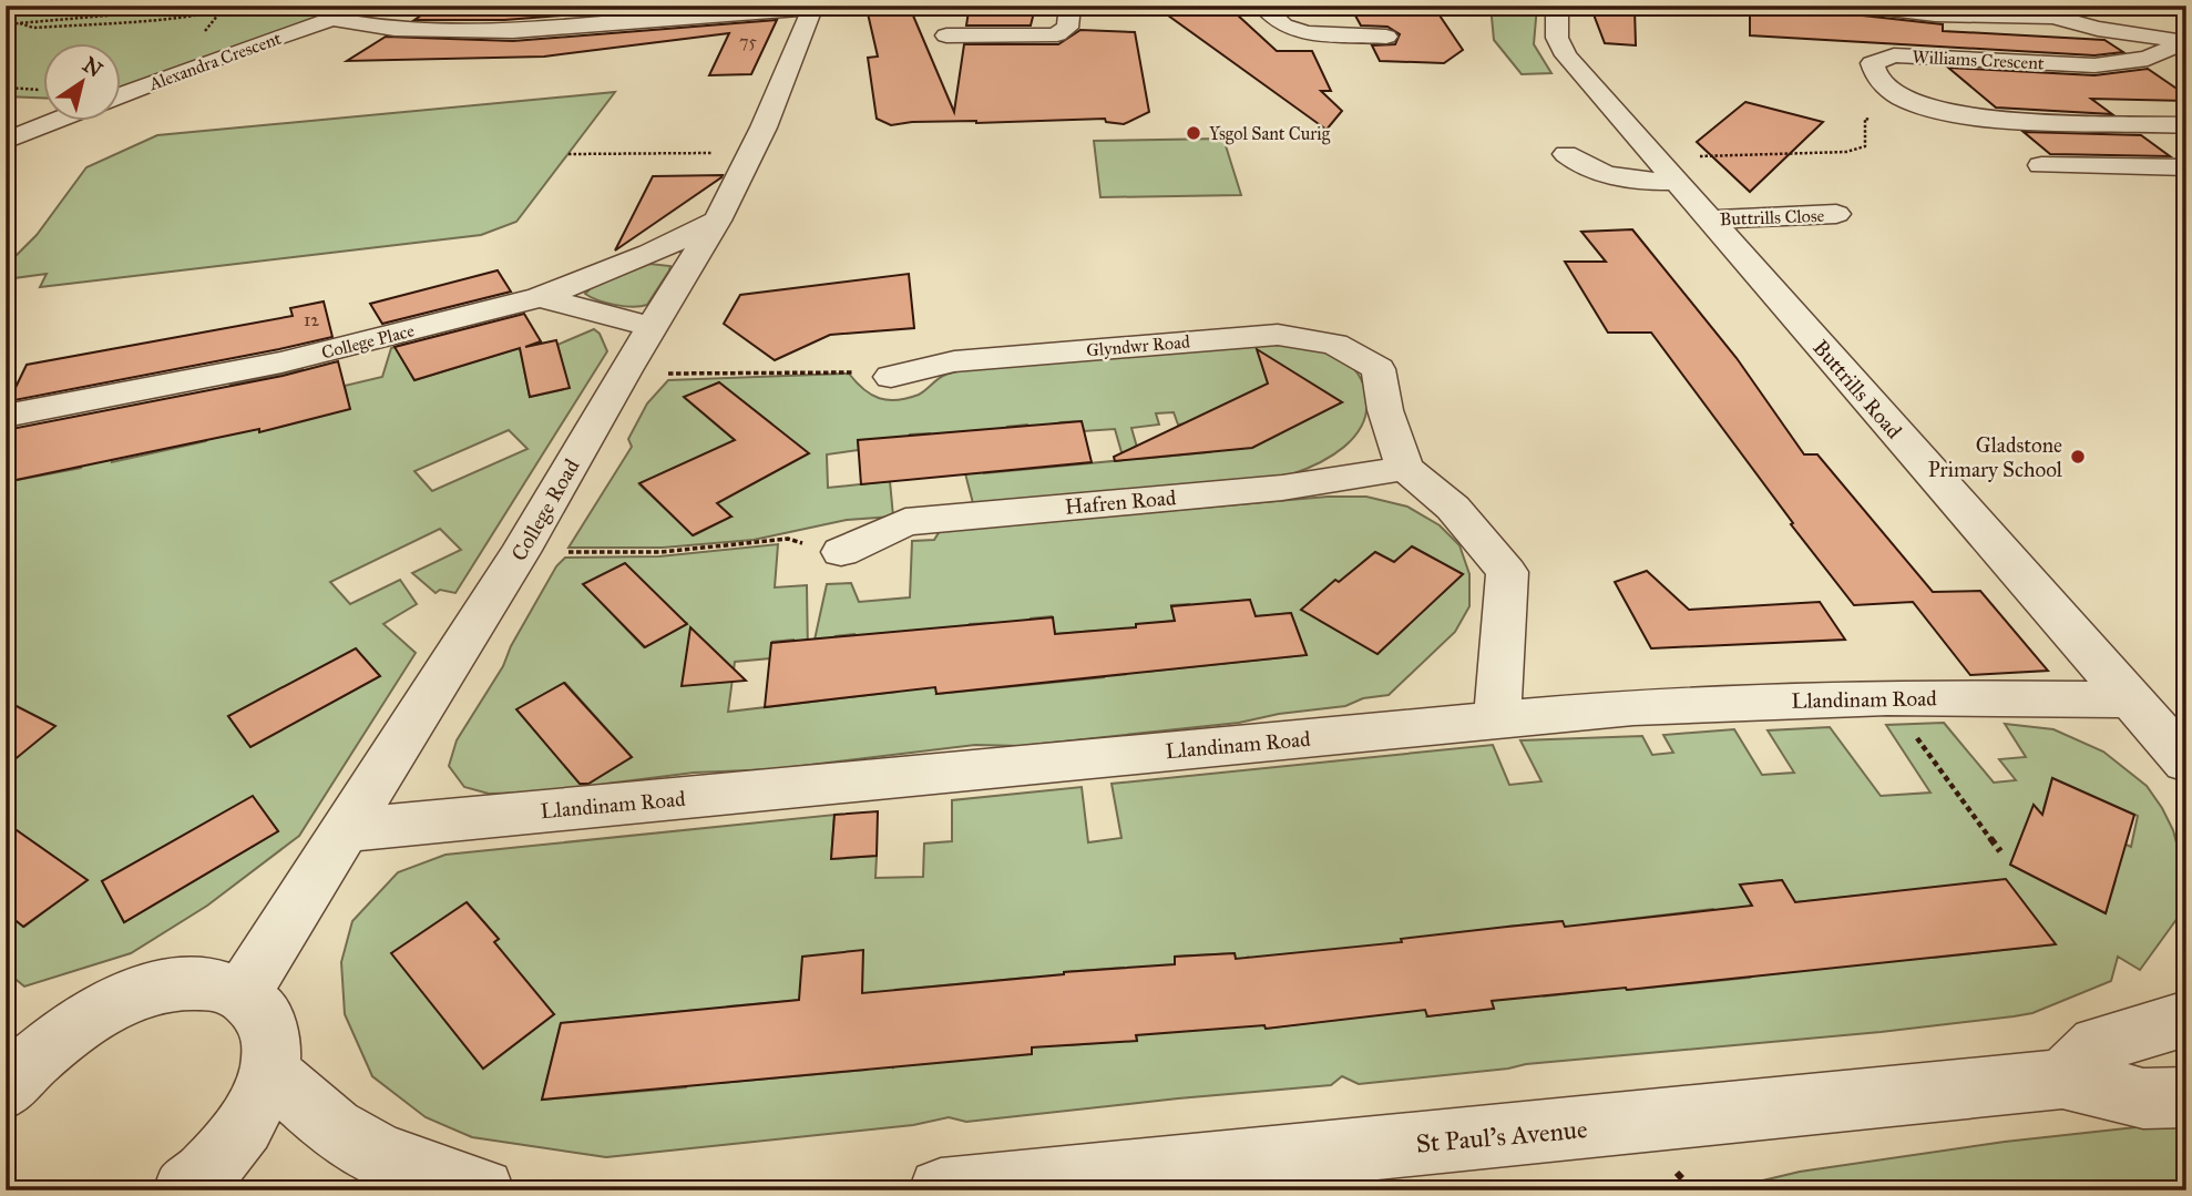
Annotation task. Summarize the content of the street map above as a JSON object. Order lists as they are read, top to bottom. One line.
{"streets":{"street":["Williams Crescent","Alexandra Crescent","Buttrills Close","College Place","Glyndwr Road","Buttrills Road","Hafren Road","College Road","Llandinam Road","St Paul's Avenue"]},"crossings":[["Buttrills Close","Buttrills Road"],["College Place","College Road"],["Glyndwr Road","Hafren Road"],["Buttrills Road","Llandinam Road"],["College Road","Llandinam Road"]],"places":["Ysgol Sant Curig","Gladstone Primary School"],"house_numbers":["75","12"],"north":"top right"}
